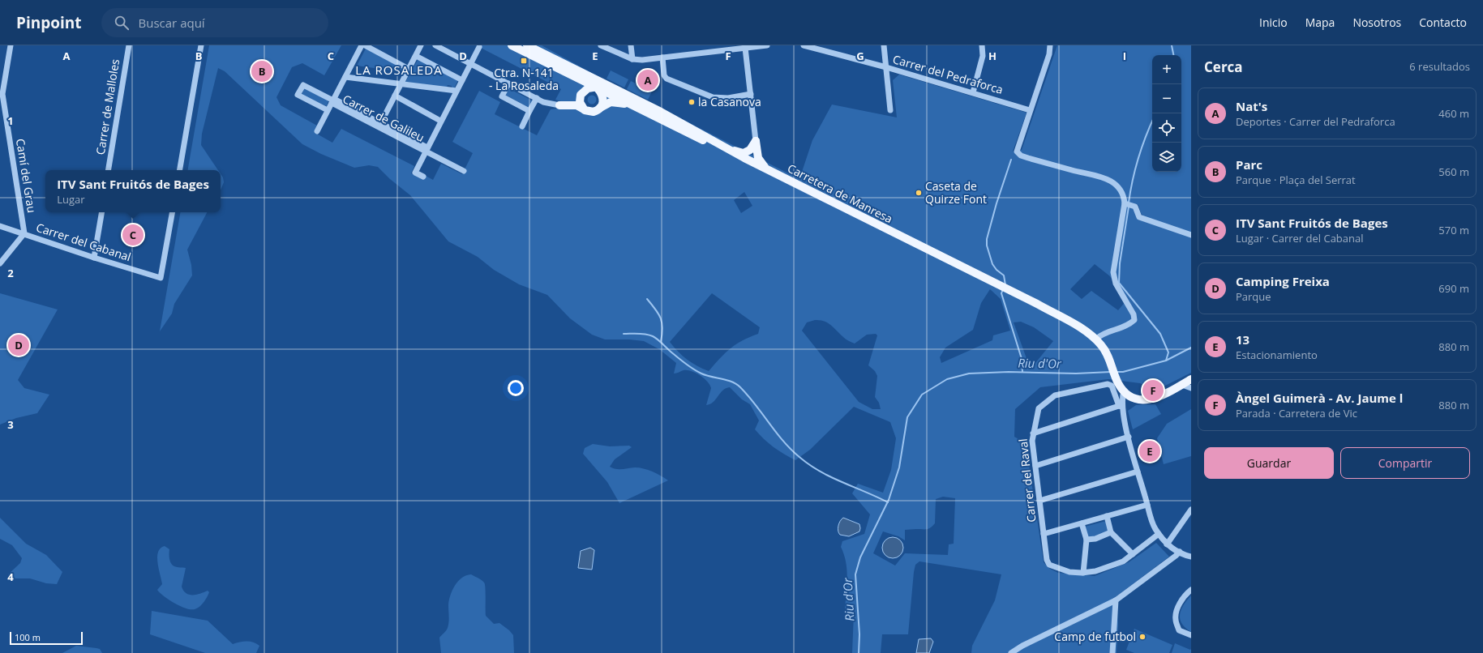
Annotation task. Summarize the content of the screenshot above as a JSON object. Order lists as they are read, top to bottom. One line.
{"streets":{"main road":["Carretera de Manresa"],"street":["Carrer del Pedraforca","Carrer de Malloles","Carrer de Galileu","Camí del Grau","Carrer del Cabanal","Carrer del Raval"]},"crossings":[["Camí del Grau","Carrer del Cabanal"]],"districts":["LA ROSALEDA"],"water":["Riu d'Or"],"places":{"transit":["Ctra. N-141 - La Rosaleda"],"other":["la Casanova","Caseta de Quirze Font","Camp de futbol"]},"scale_bar":"100 m","page":{"header":"Pinpoint","search":"Buscar aquí","nav":["Inicio","Mapa","Nosotros","Contacto"],"heading":["Cerca","6 resultados"],"map_buttons":["+","−"],"pins":["B","A","C","D","F","E"],"list":[{"mark":"A","name":"Nat's","note":"Deportes · Carrer del Pedraforca","value":"460 m"},{"mark":"B","name":"Parc","note":"Parque · Plaça del Serrat","value":"560 m"},{"mark":"C","name":"ITV Sant Fruitós de Bages","note":"Lugar · Carrer del Cabanal","value":"570 m"},{"mark":"D","name":"Camping Freixa","note":"Parque","value":"690 m"},{"mark":"E","name":"13","note":"Estacionamiento","value":"880 m"},{"mark":"F","name":"Àngel Guimerà - Av. Jaume l","note":"Parada · Carretera de Vic","value":"880 m"}],"popup":["ITV Sant Fruitós de Bages","Lugar"],"buttons":["Guardar","Compartir"],"scale":"100 m"},"grid":{"columns":["A","B","C","D","E","F","G","H","I"],"rows":["1","2","3","4"]}}
